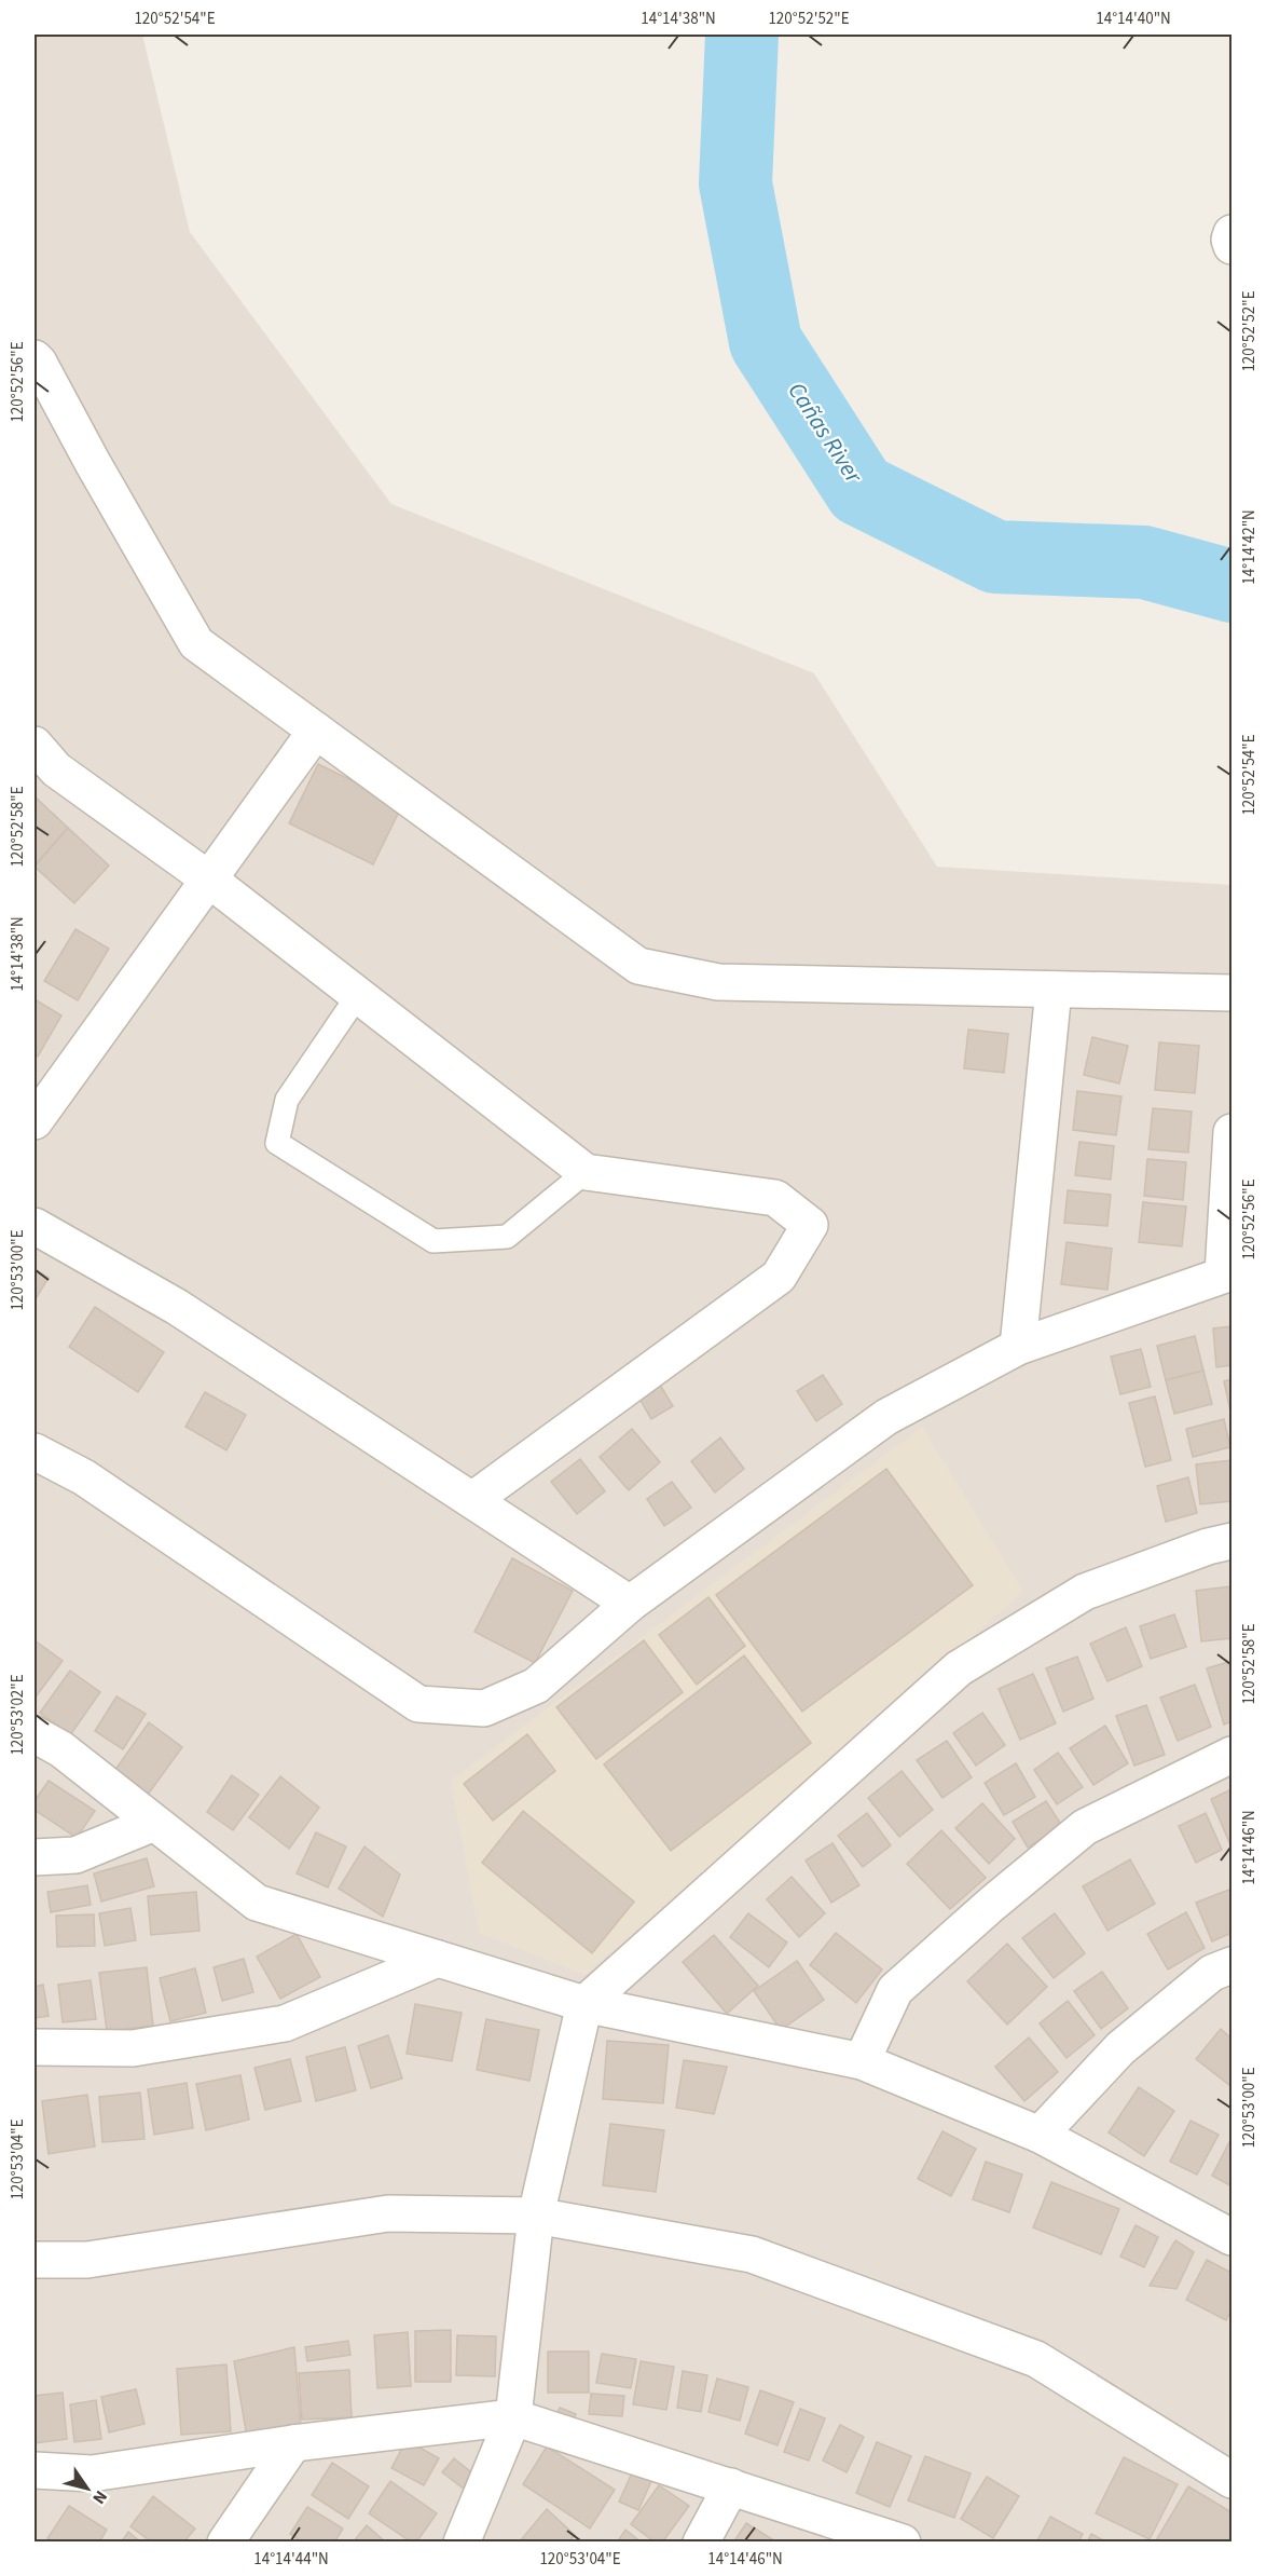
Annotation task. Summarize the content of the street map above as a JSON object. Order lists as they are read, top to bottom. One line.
{"water":["Cañas River"],"north":"bottom right","coordinates":["120°52'54\"E","14°14'38\"N","120°52'52\"E","14°14'40\"N","120°52'56\"E","14°14'42\"N","120°52'58\"E","120°53'00\"E","120°53'02\"E","14°14'46\"N","120°53'04\"E","14°14'44\"N"]}
